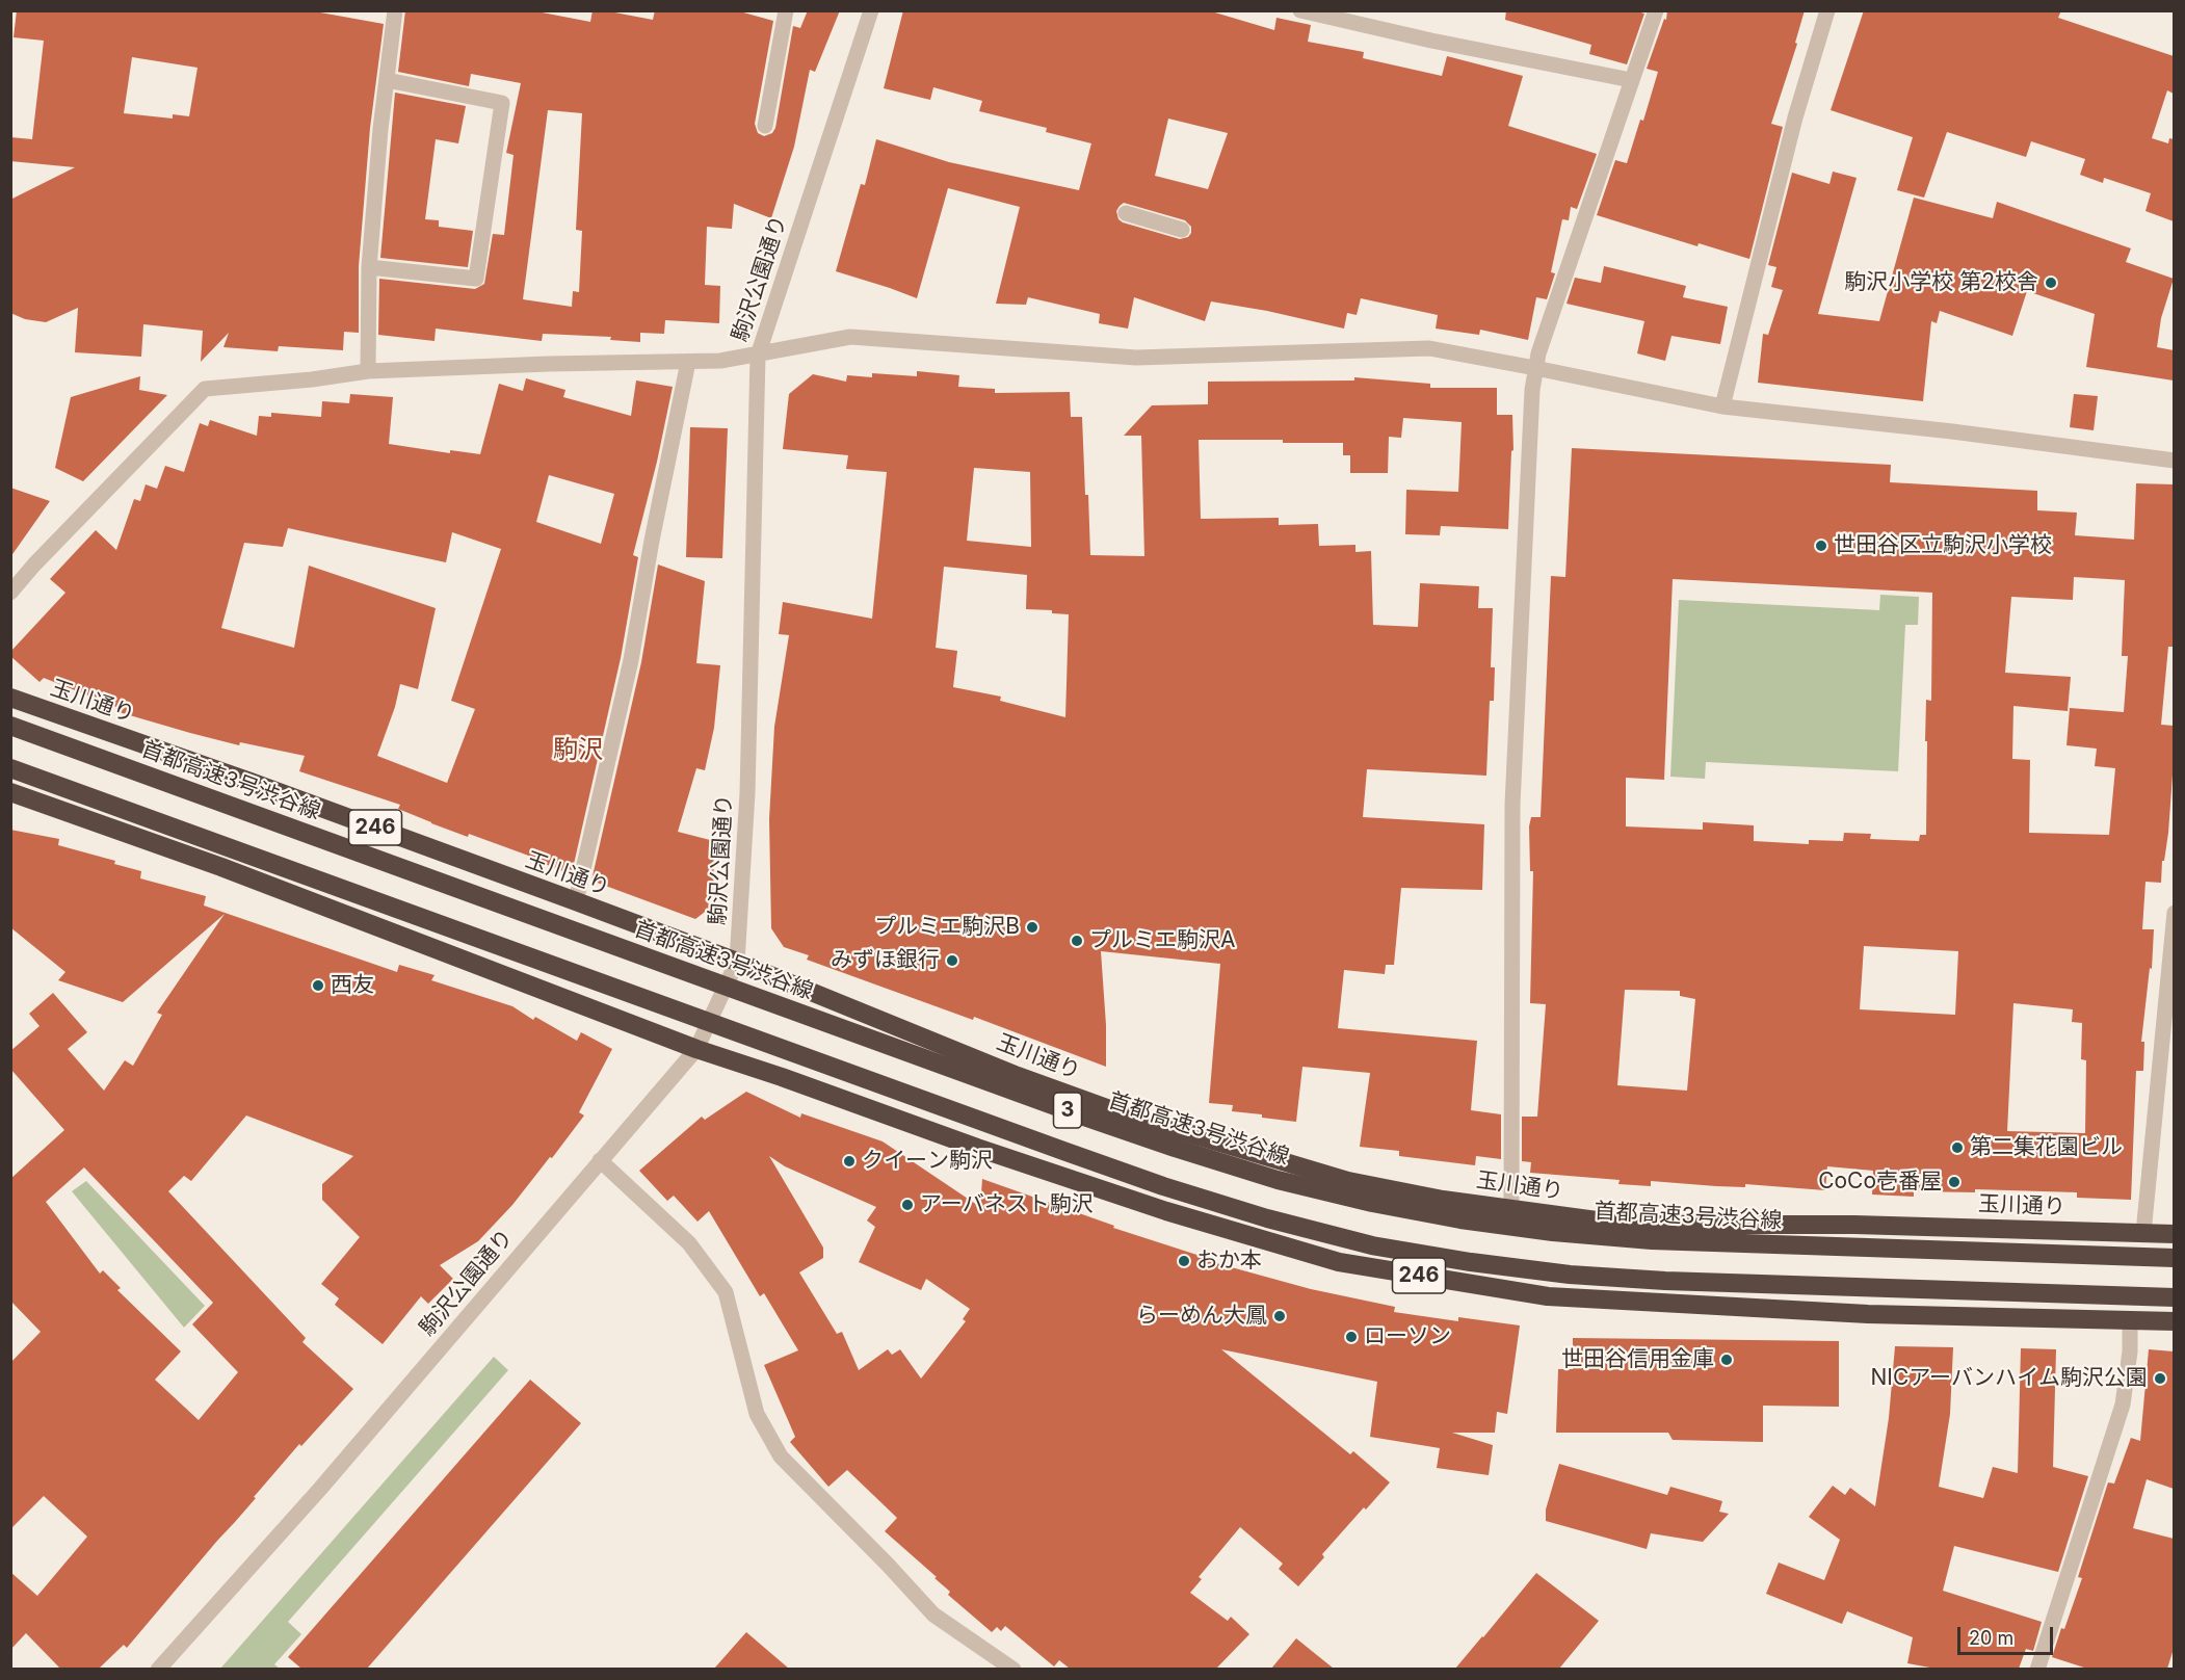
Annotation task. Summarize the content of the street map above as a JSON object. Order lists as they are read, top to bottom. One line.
{"streets":{"highway":["玉川通り","首都高速3号渋谷線","246","3"],"street":["駒沢公園通り"]},"crossings":[["駒沢公園通り","玉川通り"],["駒沢公園通り","246"]],"districts":["駒沢"],"places":["駒沢小学校 第2校舎","世田谷区立駒沢小学校","プルミエ駒沢B","プルミエ駒沢A","みずほ銀行","西友","第二集花園ビル","クイーン駒沢","CoCo壱番屋","アーバネスト駒沢","おか本","らーめん大鳳","ローソン","世田谷信用金庫","NICアーバンハイム駒沢公園"],"scale_bar":"20 m"}
